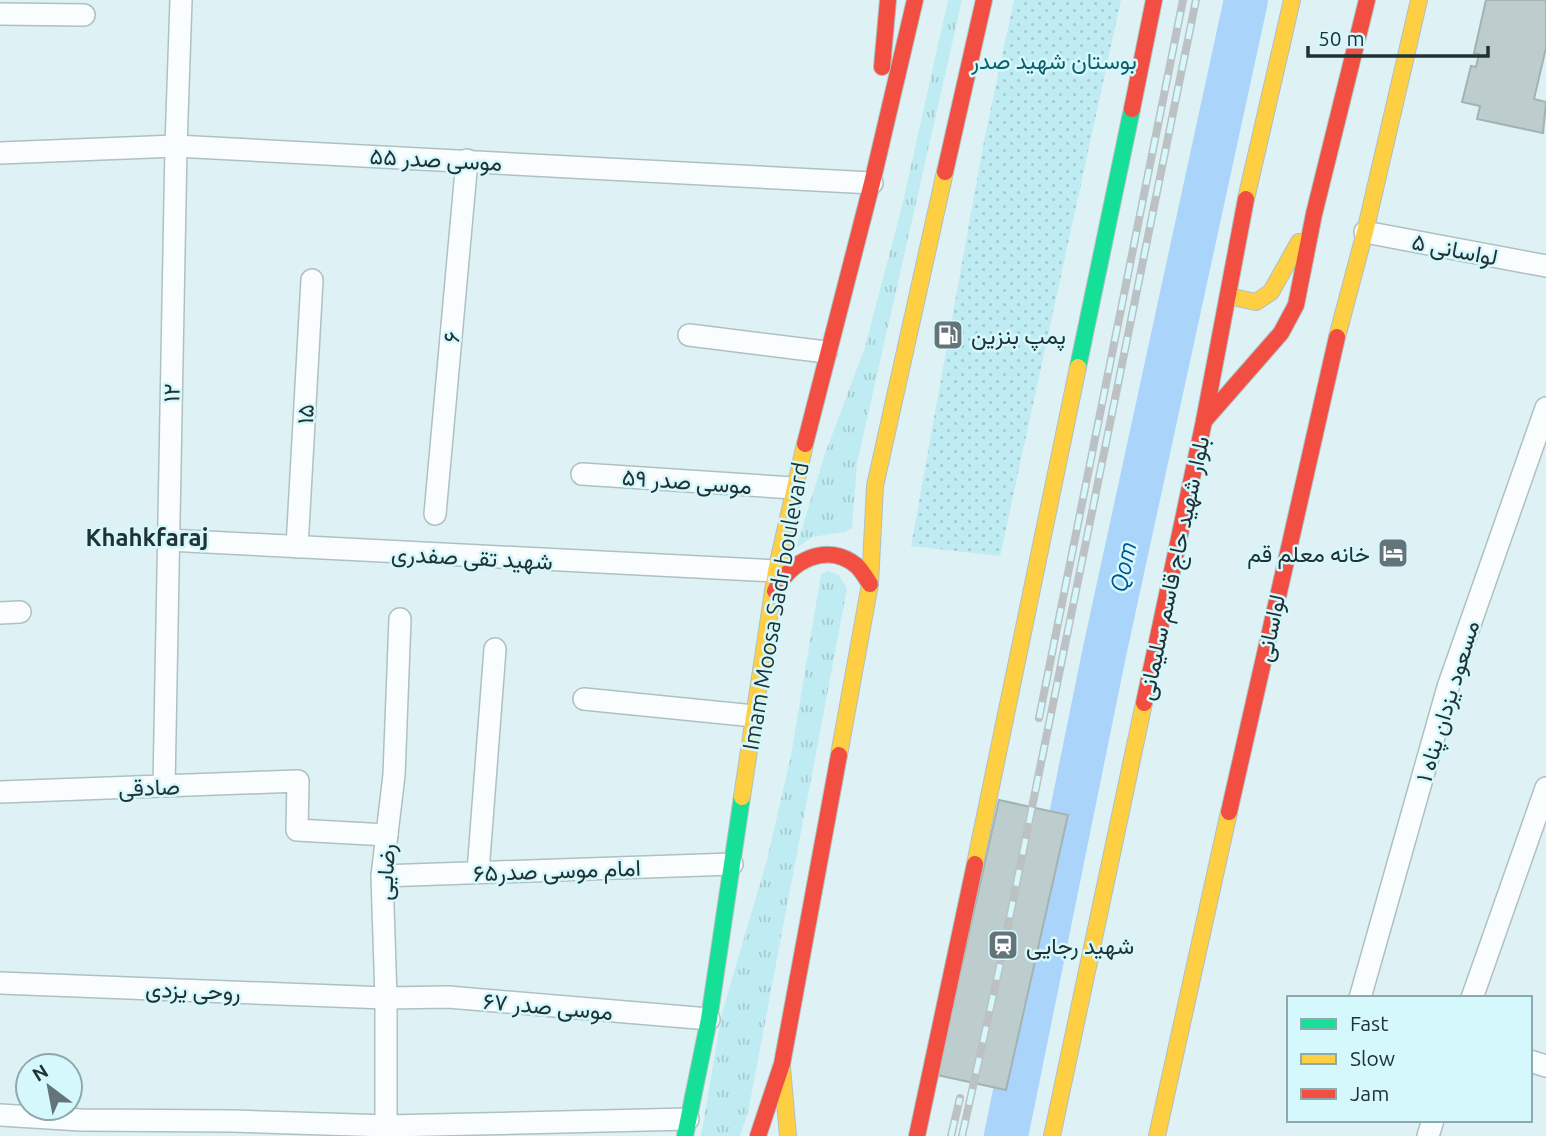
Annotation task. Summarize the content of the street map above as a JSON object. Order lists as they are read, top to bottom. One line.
{"streets":{"main road":["بلوار شهید حاج قاسم سلیمانی","Imam Moosa Sadr boulevard","لواسانی"],"street":["موسی صدر ۵۵","لواسانی ۵","۶","۱۲","۱۵","موسی صدر ۵۹","شهید تقی صفدری","۱ مسعود یزدان پناه","صادقی","امام موسی صدر۶۵","رضایی","روحی یزدی","موسی صدر ۶۷"]},"crossings":[["موسی صدر ۵۵","۶"],["موسی صدر ۵۵","۱۲"],["موسی صدر ۵۵","Imam Moosa Sadr boulevard"],["لواسانی ۵","لواسانی"],["۱۲","شهید تقی صفدری"],["۱۲","صادقی"],["۱۵","شهید تقی صفدری"],["موسی صدر ۵۹","Imam Moosa Sadr boulevard"],["شهید تقی صفدری","Imam Moosa Sadr boulevard"],["Imam Moosa Sadr boulevard","امام موسی صدر۶۵"],["Imam Moosa Sadr boulevard","موسی صدر ۶۷"],["صادقی","رضایی"],["امام موسی صدر۶۵","رضایی"],["رضایی","روحی یزدی"],["رضایی","موسی صدر ۶۷"],["روحی یزدی","موسی صدر ۶۷"]],"districts":["Khahkfaraj"],"water":["Qom"],"parks":["بوستان شهید صدر"],"places":{"fuel station":["پمپ بنزین"],"hotel":["خانه معلم قم"],"station":["شهید رجایی"]},"legend":["Fast","Slow","Jam"],"scale_bar":"50 m","north":"top left"}
